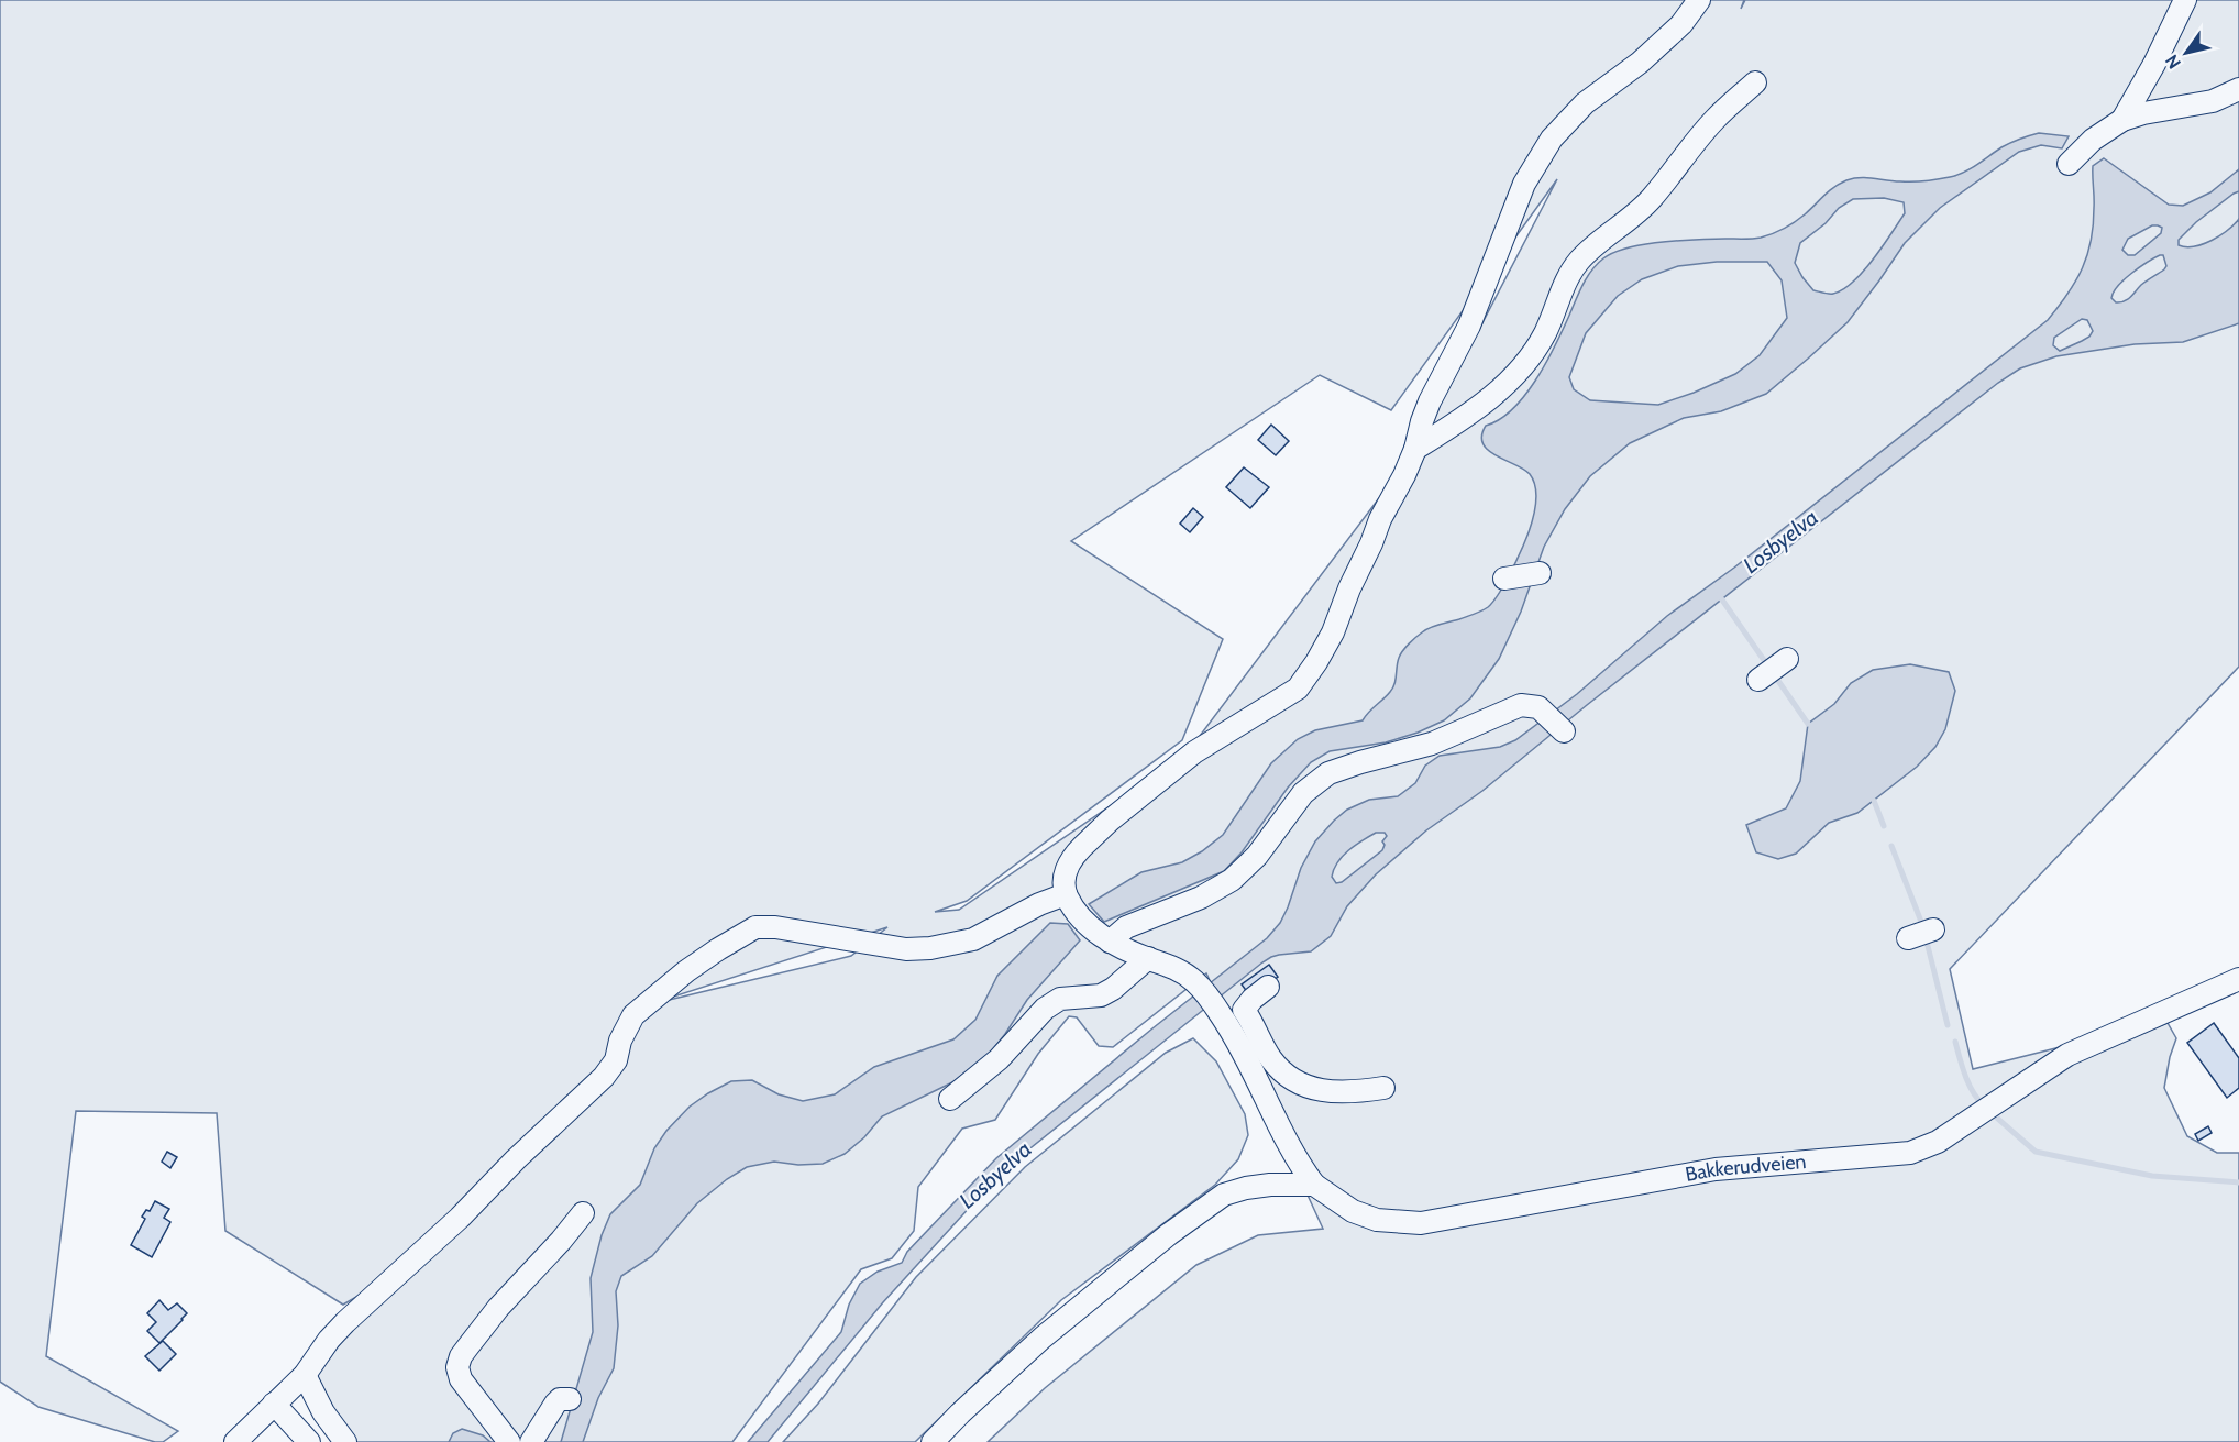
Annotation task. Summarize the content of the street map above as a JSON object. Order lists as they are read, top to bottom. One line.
{"streets":{"street":["Bakkerudveien"]},"water":["Losbyelva"],"north":"bottom left"}
